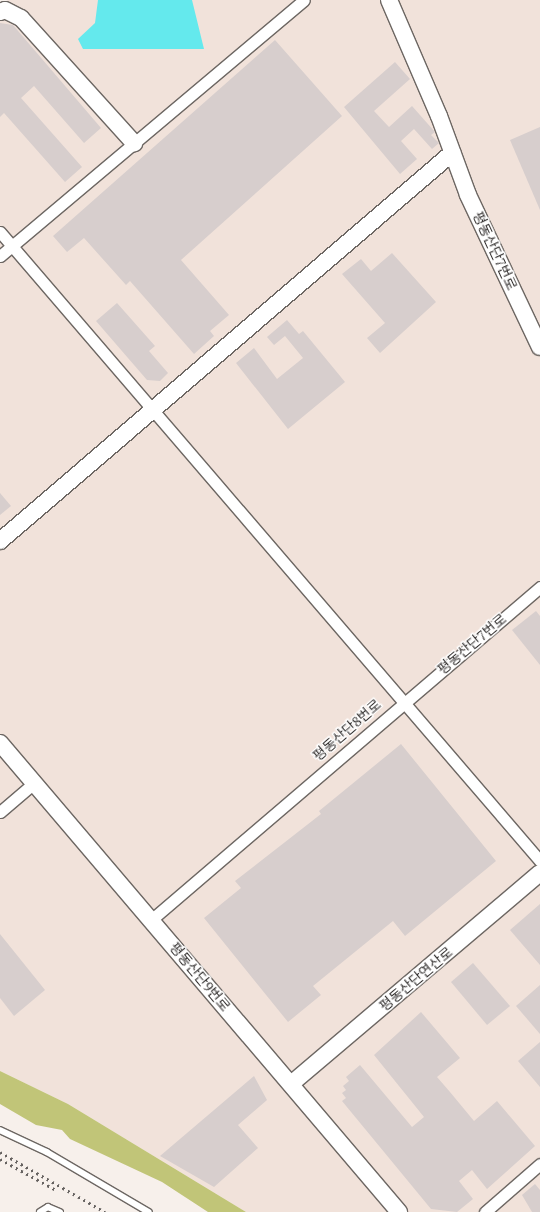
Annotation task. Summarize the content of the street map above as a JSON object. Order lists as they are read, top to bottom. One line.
{"streets":{"street":["평동산단7번로","평동산단8번로","평동산단9번로","평동산단연산로"]},"crossings":[["평동산단7번로","평동산단8번로"],["평동산단8번로","평동산단9번로"],["평동산단9번로","평동산단연산로"]]}
